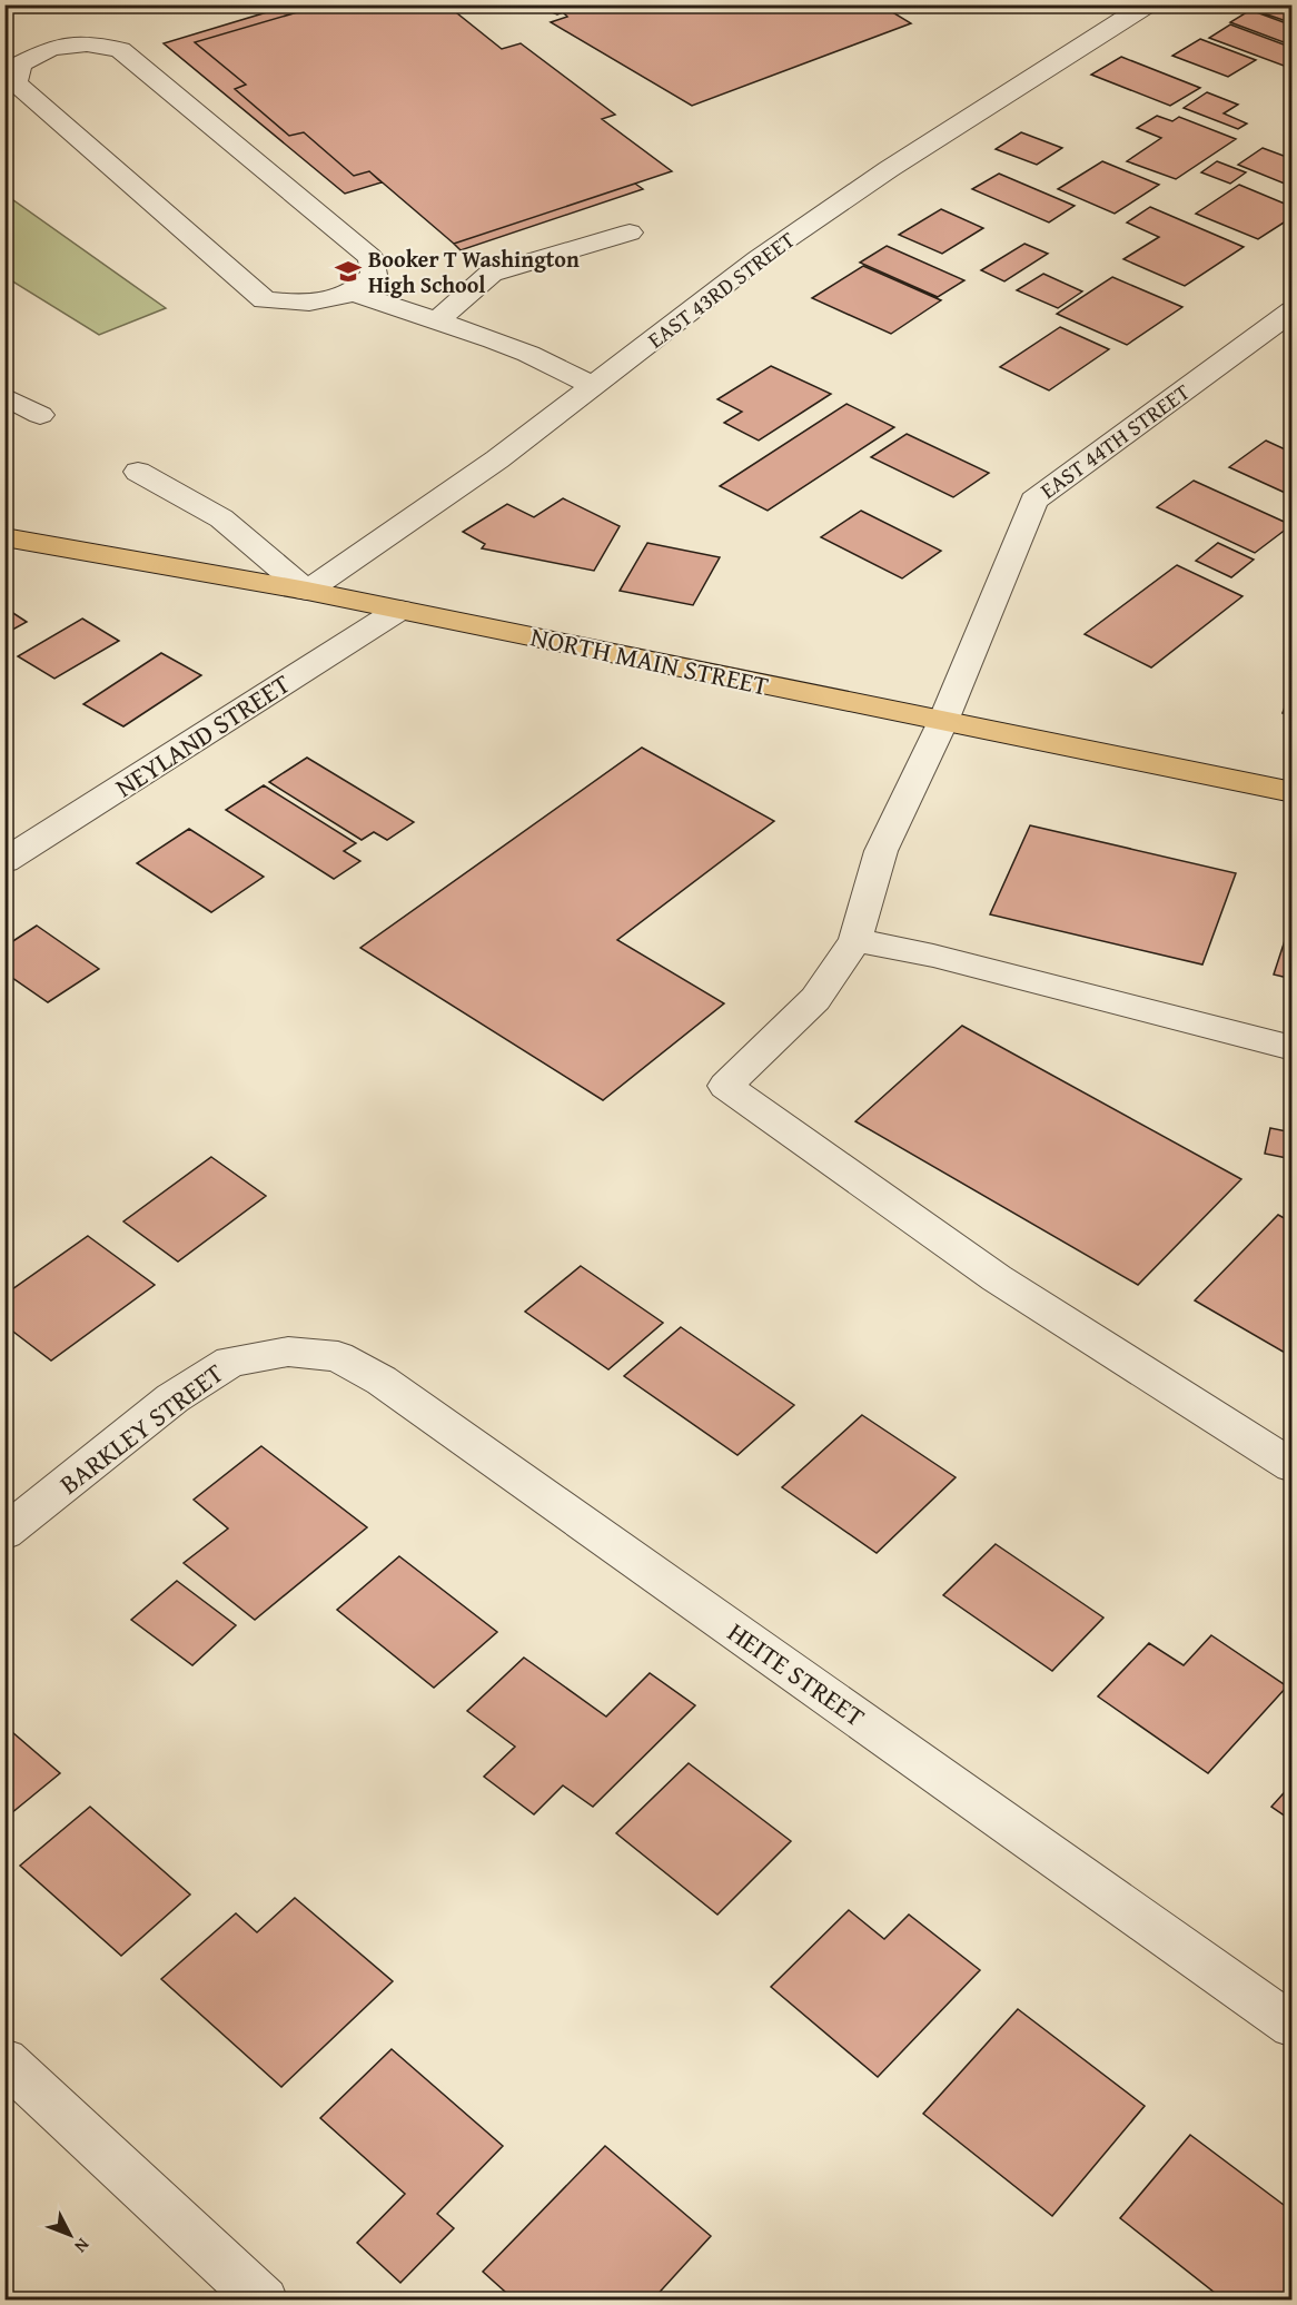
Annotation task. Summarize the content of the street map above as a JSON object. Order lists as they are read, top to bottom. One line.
{"streets":{"main road":["NORTH MAIN STREET"],"street":["EAST 43RD STREET","EAST 44TH STREET","NEYLAND STREET","BARKLEY STREET","HEITE STREET"]},"crossings":[["EAST 43RD STREET","NORTH MAIN STREET"],["EAST 44TH STREET","NORTH MAIN STREET"],["NORTH MAIN STREET","NEYLAND STREET"],["BARKLEY STREET","HEITE STREET"]],"places":{"school or university":["Booker T Washington High School"]},"north":"bottom right"}
